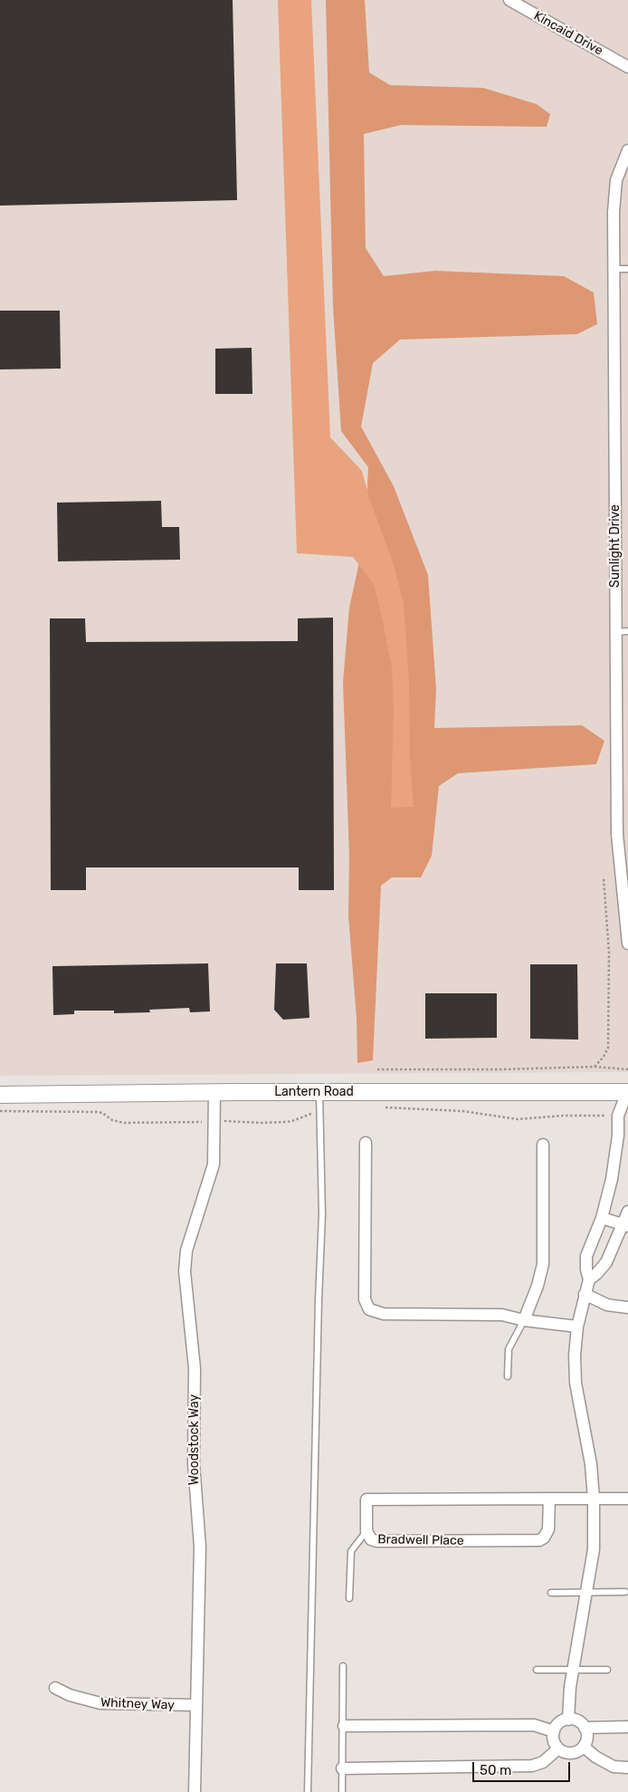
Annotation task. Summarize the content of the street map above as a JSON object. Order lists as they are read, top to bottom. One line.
{"streets":{"street":["Kincaid Drive","Sunlight Drive","Lantern Road","Woodstock Way","Bradwell Place","Whitney Way"]},"crossings":[["Lantern Road","Woodstock Way"],["Woodstock Way","Whitney Way"]],"scale_bar":"50 m"}
